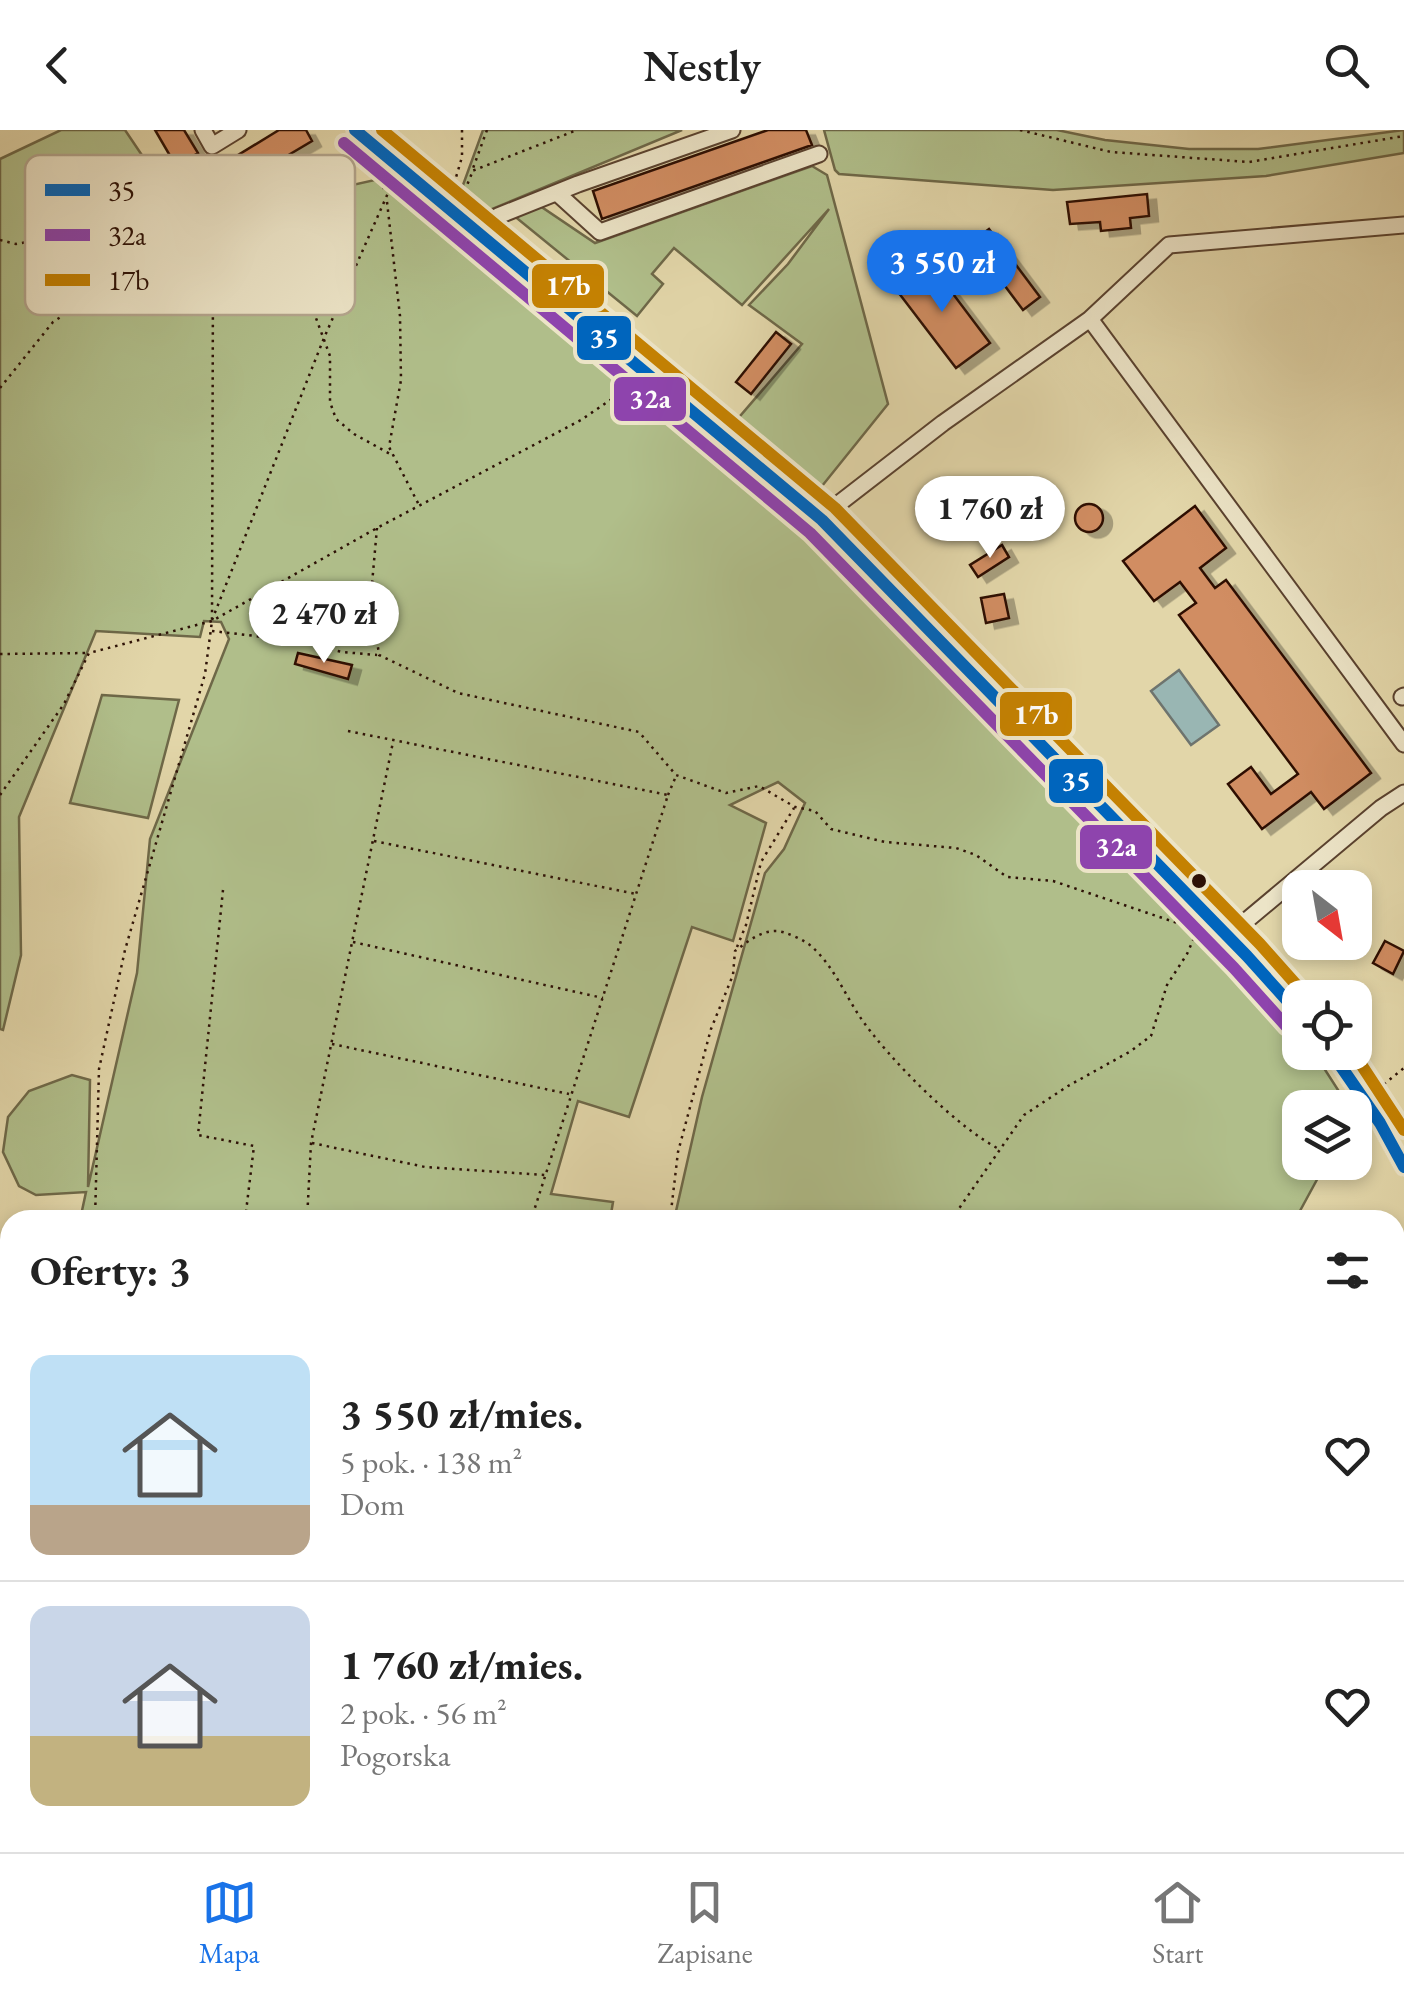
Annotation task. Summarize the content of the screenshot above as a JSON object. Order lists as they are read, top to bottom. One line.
{"lines":["transit line 35","transit line 17b","transit line 32a"],"legend":["35","32a","17b"],"north":"bottom right","page":{"header":"Nestly","price":["3 550 zł","1 760 zł","2 470 zł"],"heading":"Oferty: 3","list":[{"name":"3 550 zł/mies.","note":"5 pok. · 138 m² · Dom"},{"name":"1 760 zł/mies.","note":"2 pok. · 56 m² · Pogorska"}],"tabs":["Mapa","Zapisane","Start"]}}
